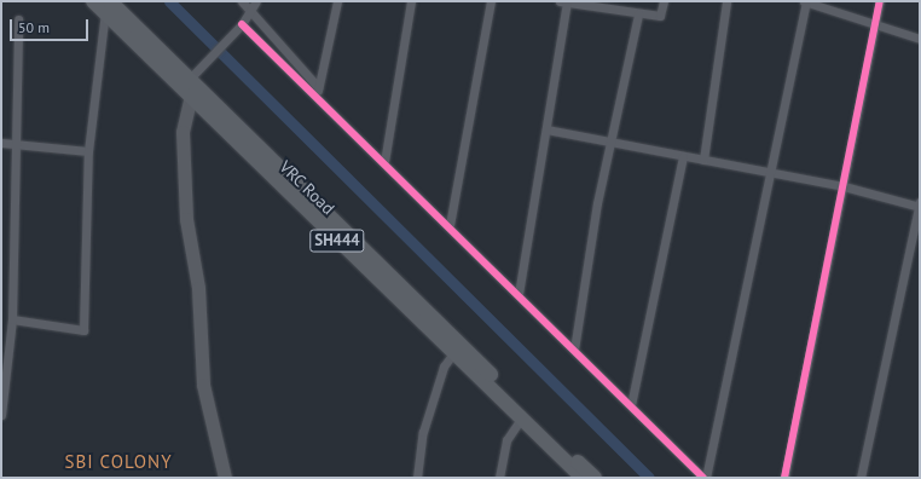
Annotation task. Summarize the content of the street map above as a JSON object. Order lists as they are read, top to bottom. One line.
{"streets":{"main road":["VRC Road","SH444"]},"crossings":[["VRC Road","SH444"]],"districts":["SBI COLONY"],"scale_bar":"50 m"}
